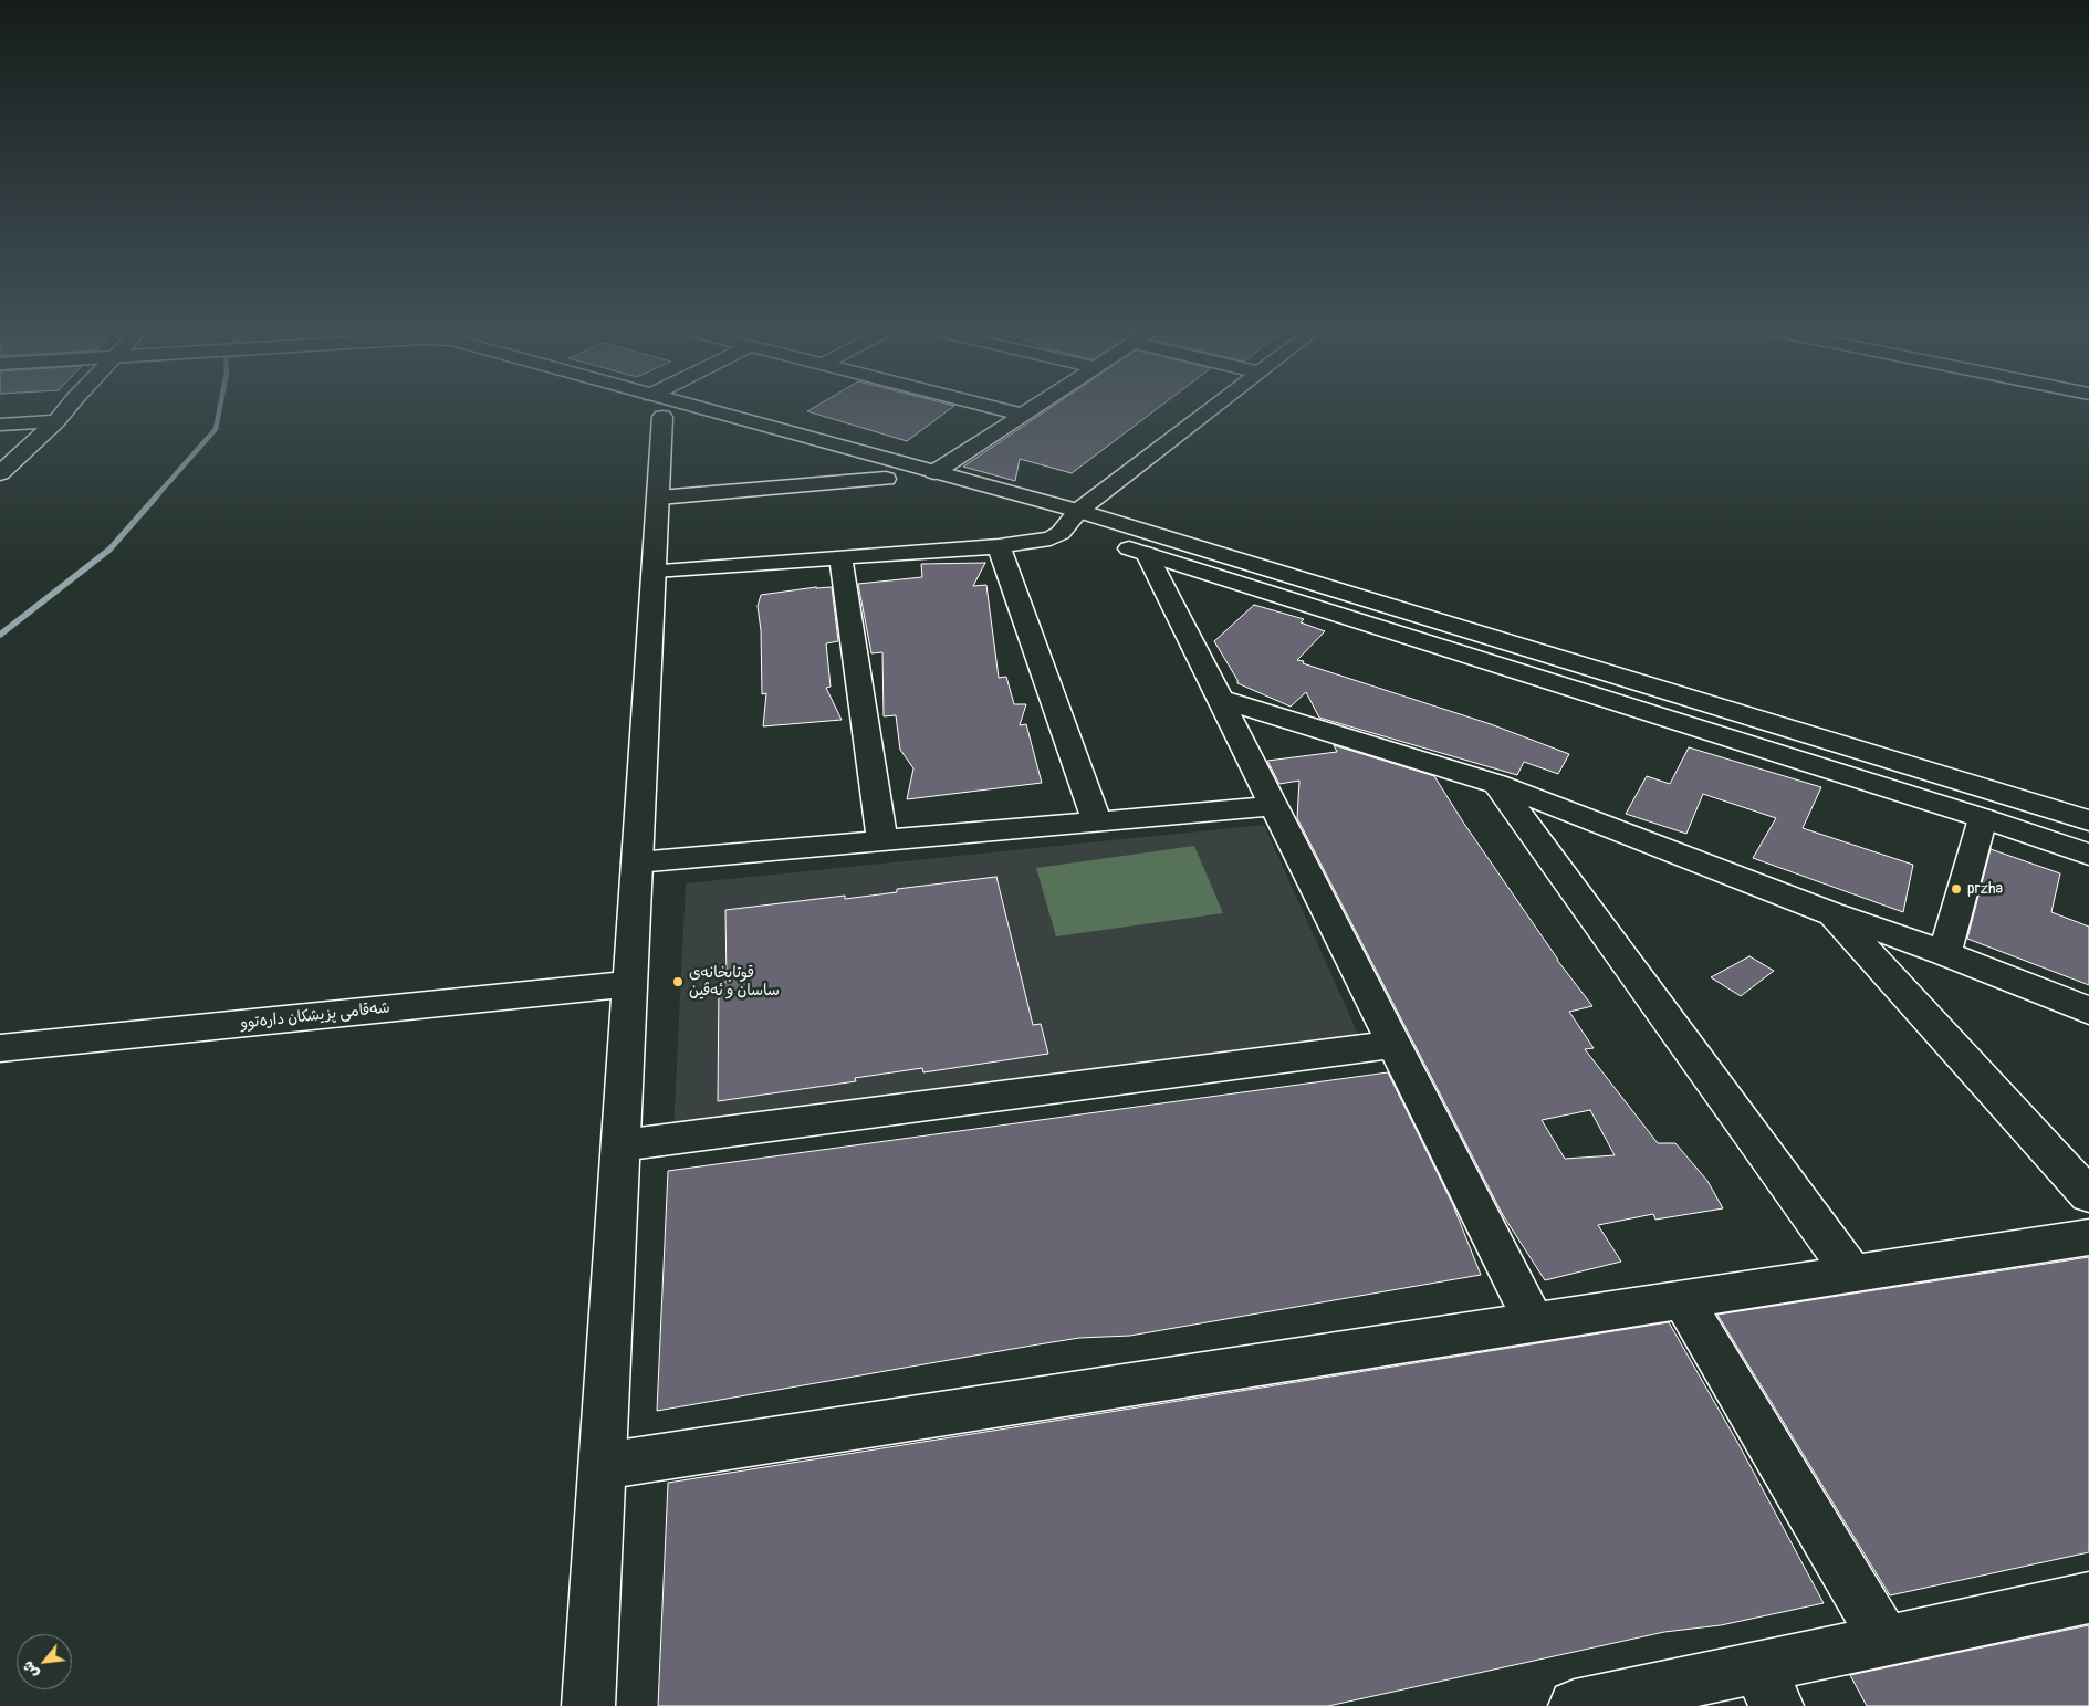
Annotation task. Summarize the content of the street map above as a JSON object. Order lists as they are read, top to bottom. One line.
{"streets":{"street":["شەقامی پزیشکان دارەتوو"]},"places":["przha","قوتابخانەی ساسان و ئەڤین"],"north":"bottom left"}
